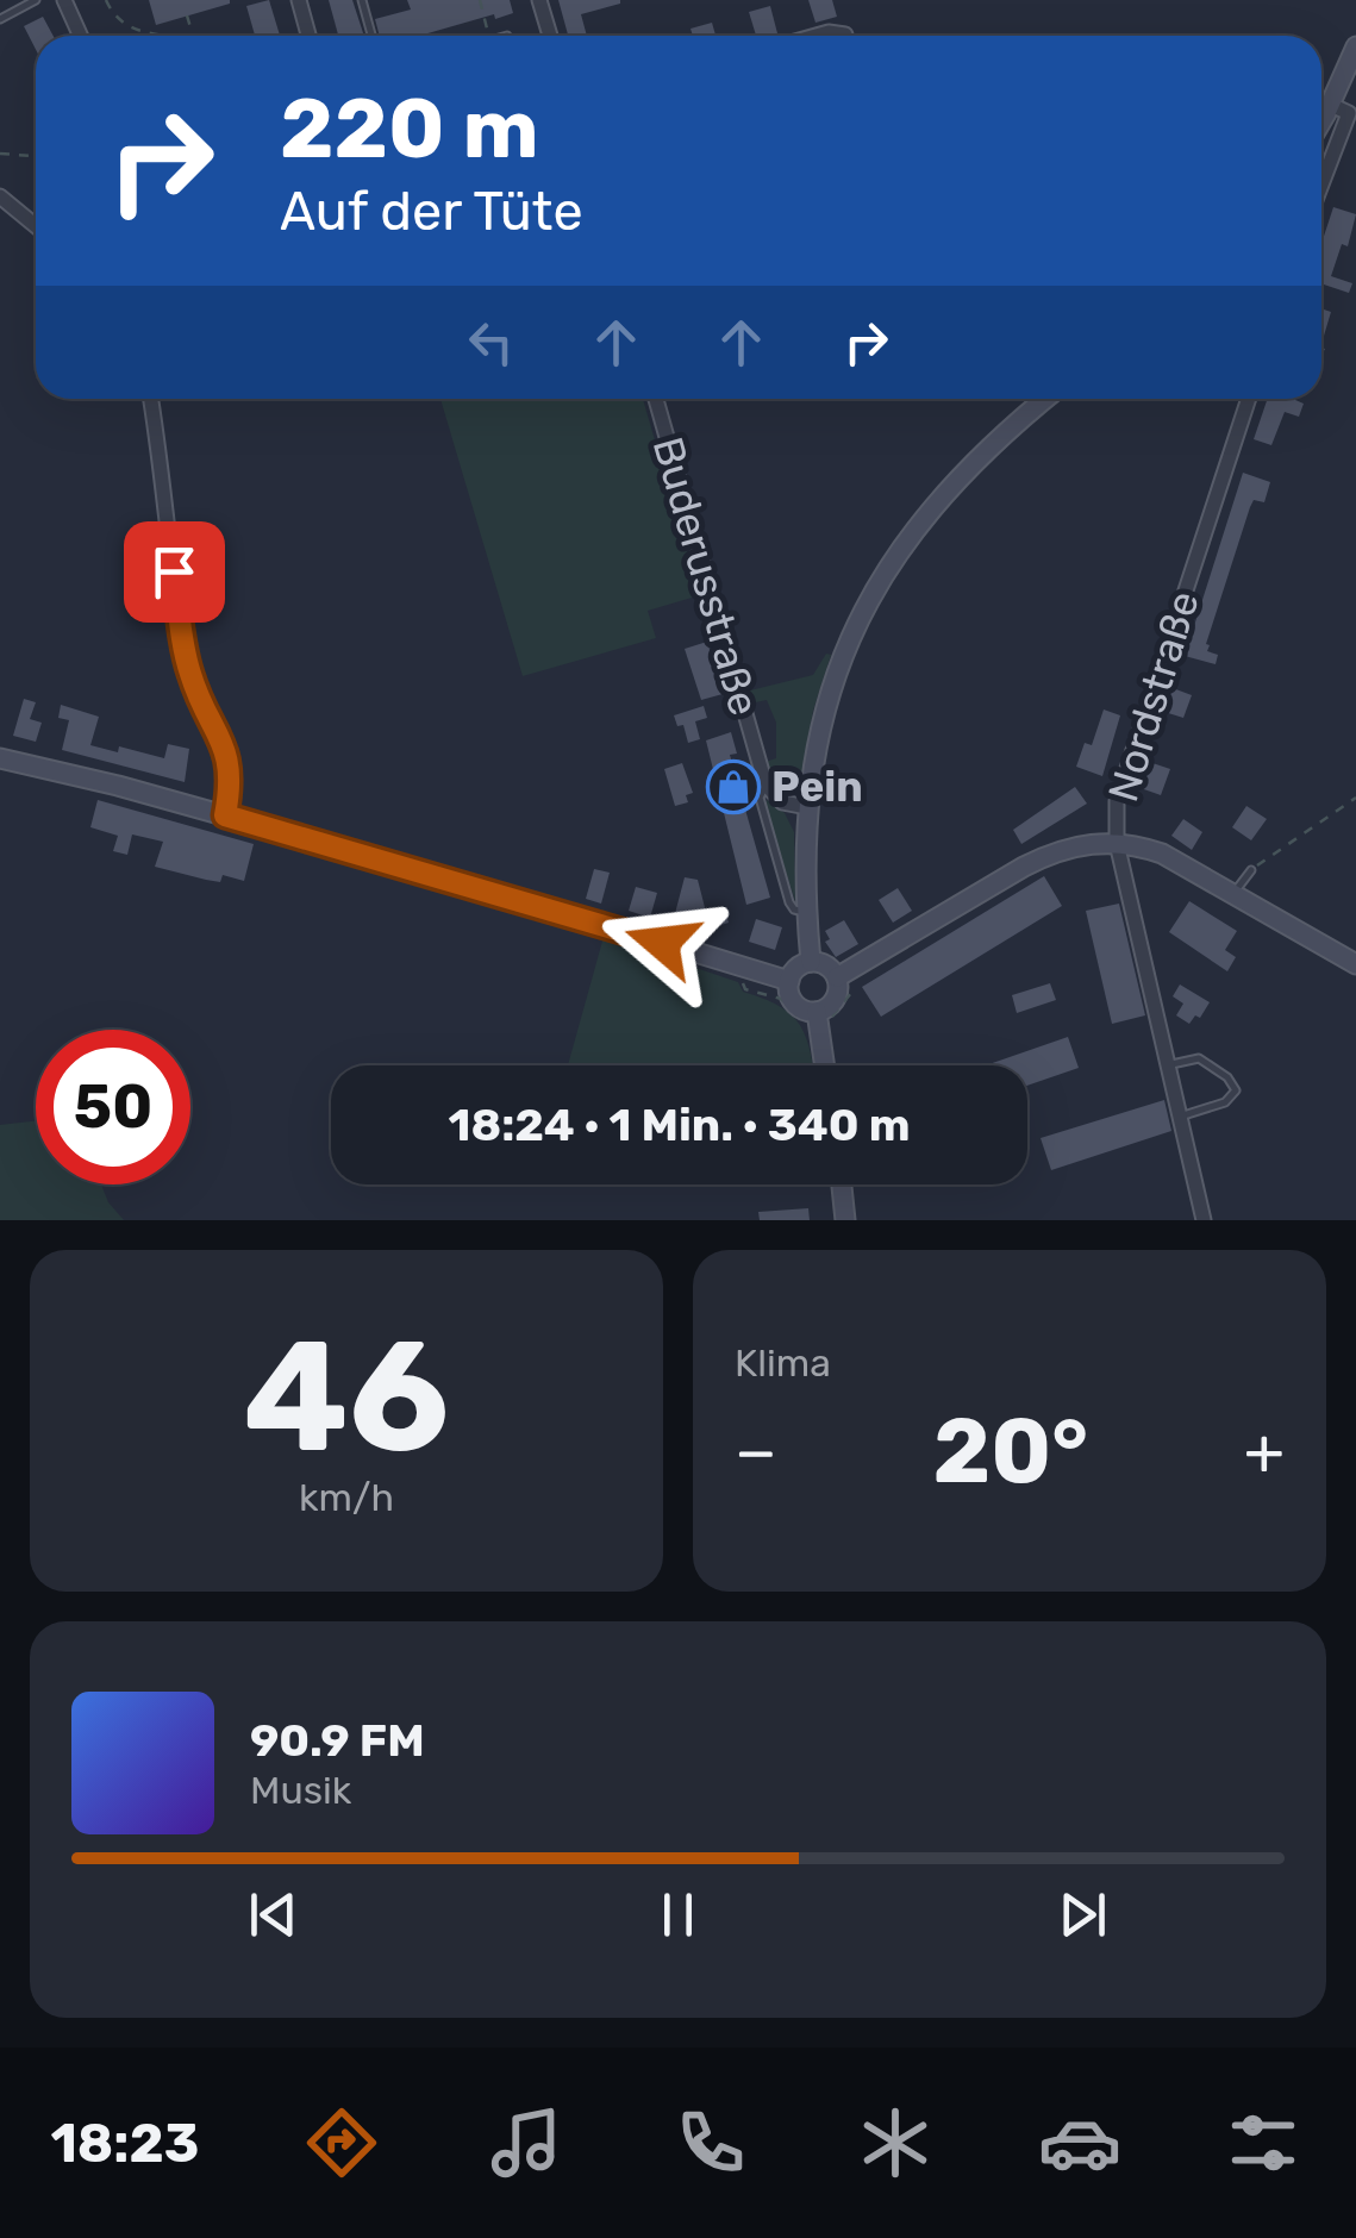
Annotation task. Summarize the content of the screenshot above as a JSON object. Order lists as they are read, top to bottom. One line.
{"streets":{"street":["Buderusstraße","Nordstraße"]},"places":{"shop":["Pein"]},"page":{"turn":["220 m","Auf der Tüte"],"limit":"50","trip":"18:24 · 1 Min. · 340 m","tile":[["46","km/h"],"Klima"],"heat":["−","20°","+"],"song":["90.9 FM","Musik"],"tabs":"18:23"}}
